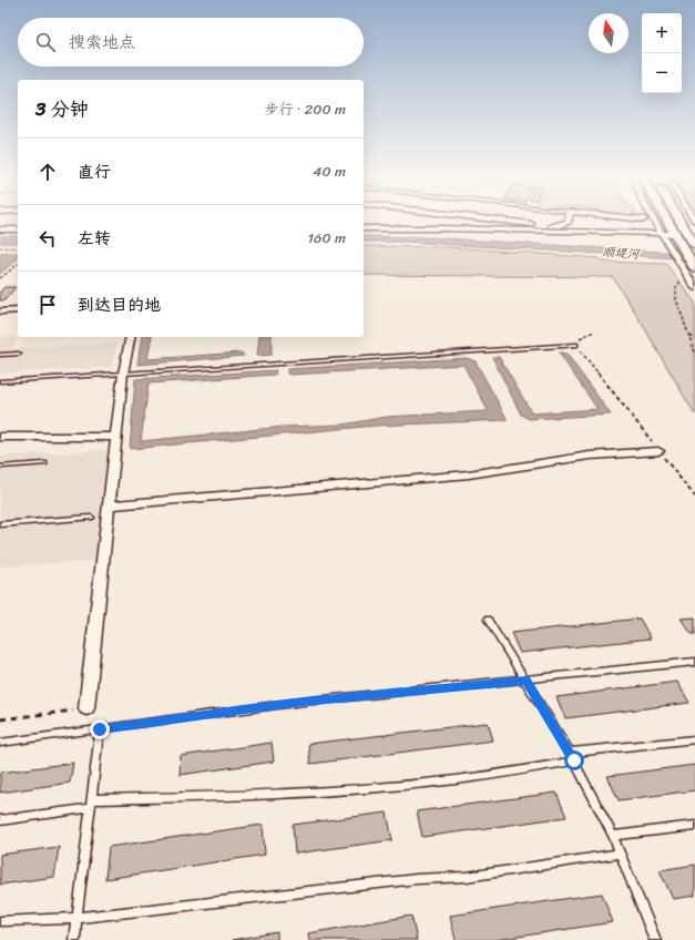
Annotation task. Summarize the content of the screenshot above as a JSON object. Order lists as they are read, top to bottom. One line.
{"water":["顺堤河"],"north":"top","page":{"map_buttons":["+","−"],"search":"搜索地点","heading":["3 分钟","步行 · 200 m"],"list":[["直行","40 m"],["左转","160 m"],"到达目的地"]}}
